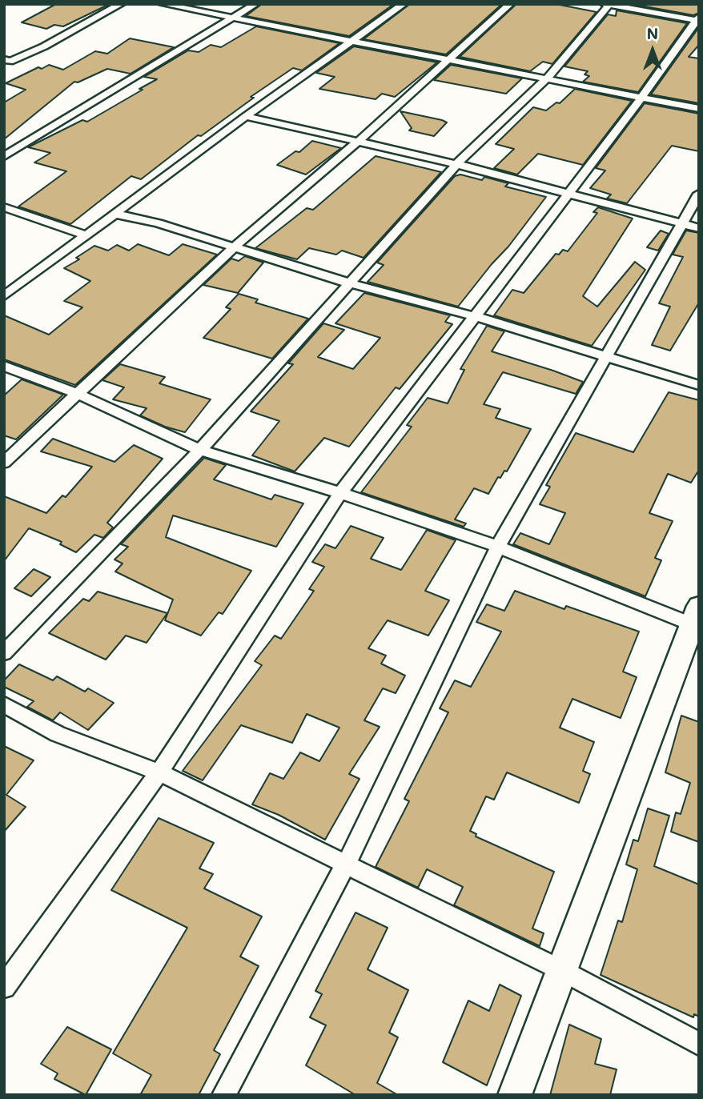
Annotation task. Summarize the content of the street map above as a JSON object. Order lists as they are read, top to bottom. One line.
{"north":"top"}
